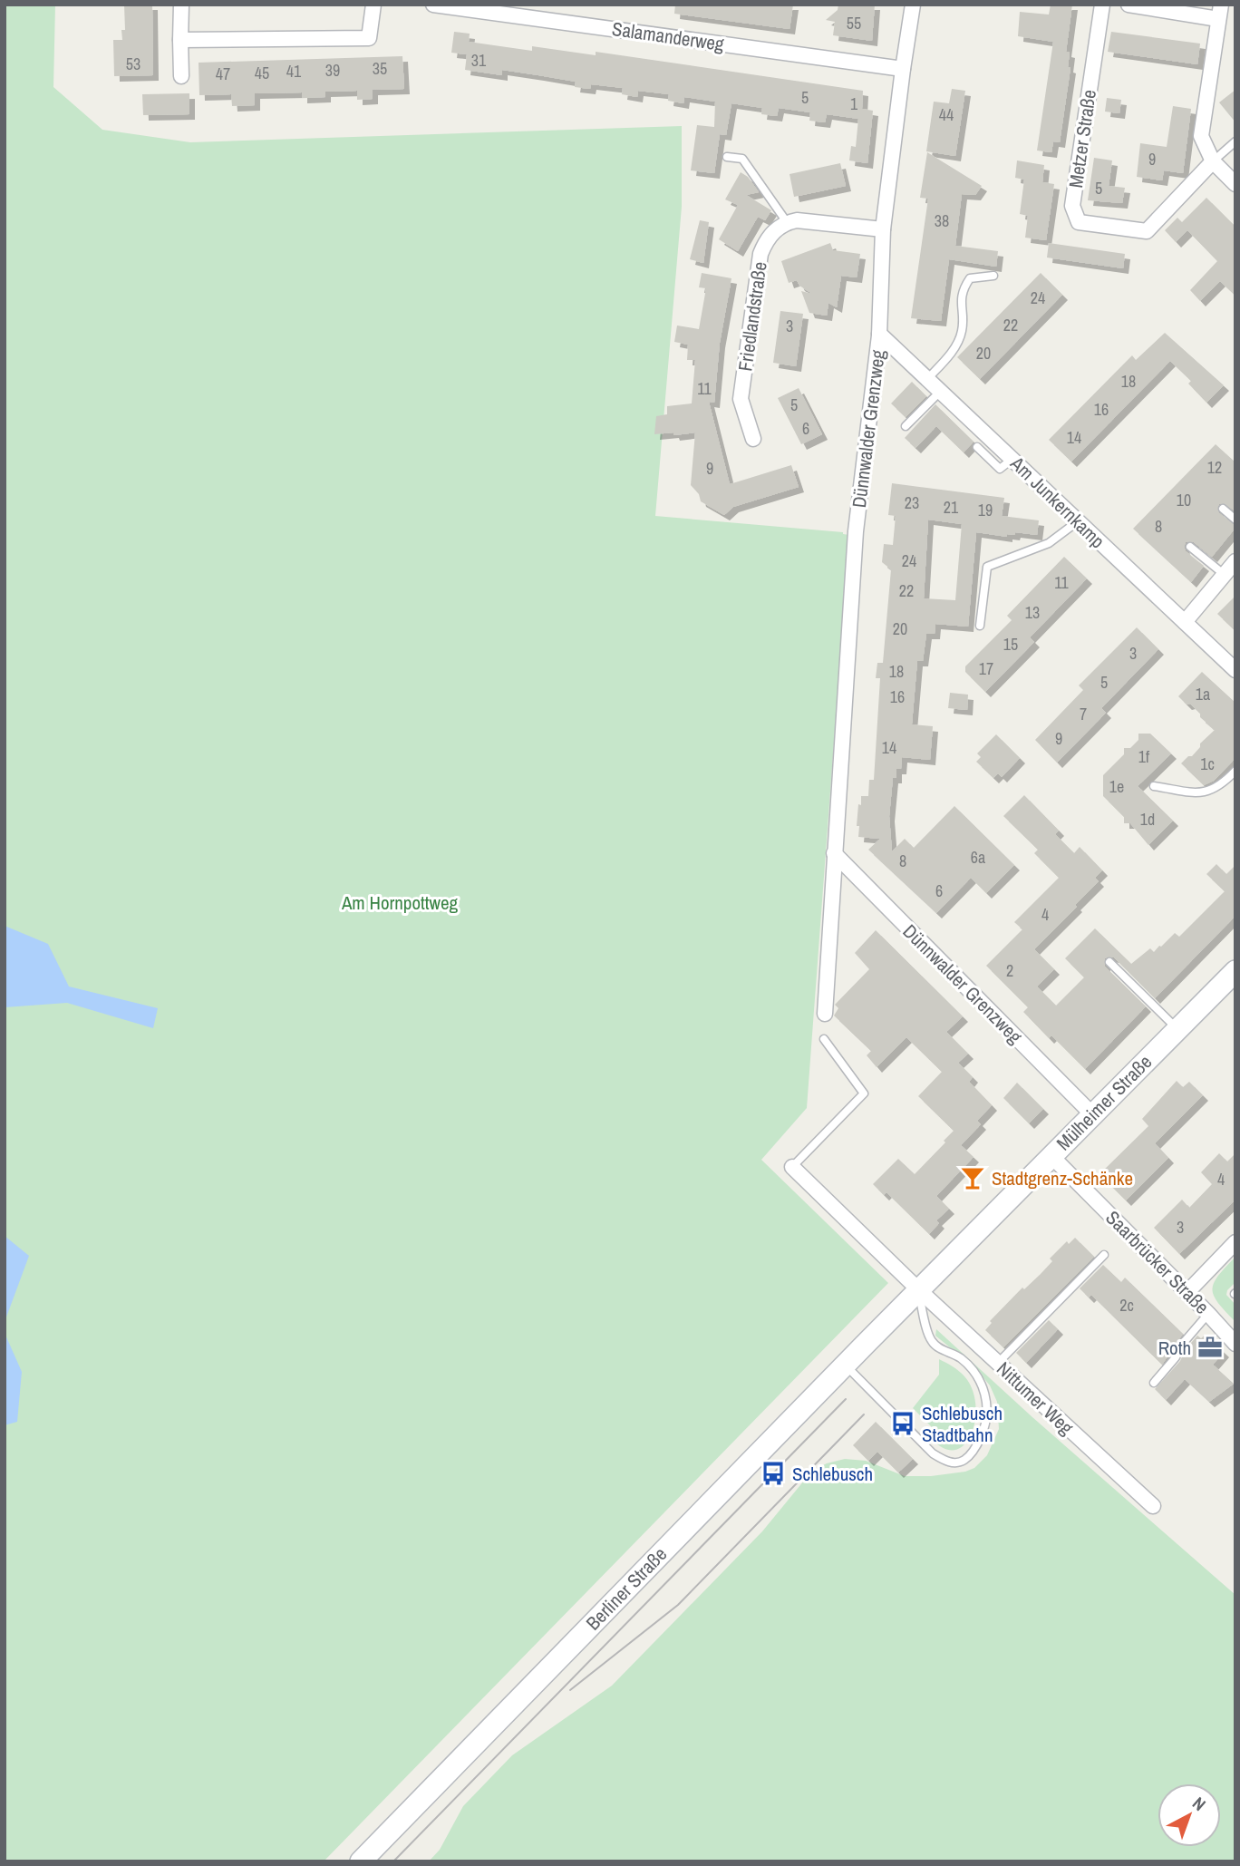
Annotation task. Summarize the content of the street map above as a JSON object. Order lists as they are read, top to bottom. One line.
{"streets":{"main road":["Mülheimer Straße","Berliner Straße"],"street":["Salamanderweg","Metzer Straße","Friedlandstraße","Dünnwalder Grenzweg","Am Junkernkamp","Saarbrücker Straße","Nittumer Weg"]},"crossings":[["Salamanderweg","Dünnwalder Grenzweg"],["Dünnwalder Grenzweg","Am Junkernkamp"],["Dünnwalder Grenzweg","Mülheimer Straße"],["Mülheimer Straße","Saarbrücker Straße"],["Mülheimer Straße","Nittumer Weg"],["Mülheimer Straße","Berliner Straße"]],"parks":["Am Hornpottweg"],"places":{"bar":["Stadtgrenz-Schänke"],"office":["Roth"],"bus stop":["Schlebusch Stadtbahn","Schlebusch"]},"house_numbers":["55","31","53","35","39","41","45","47","5","1","44","9","5","38","24","22","3","20","18","11","5","16","6","14","12","9","10","23","21","19","8","24","11","22","13","20","15","3","17","18","5","1a","16","7","9","14","1f","1c","1e","1d","6a","8","6","4","2","4","3","2c"],"north":"top right"}
